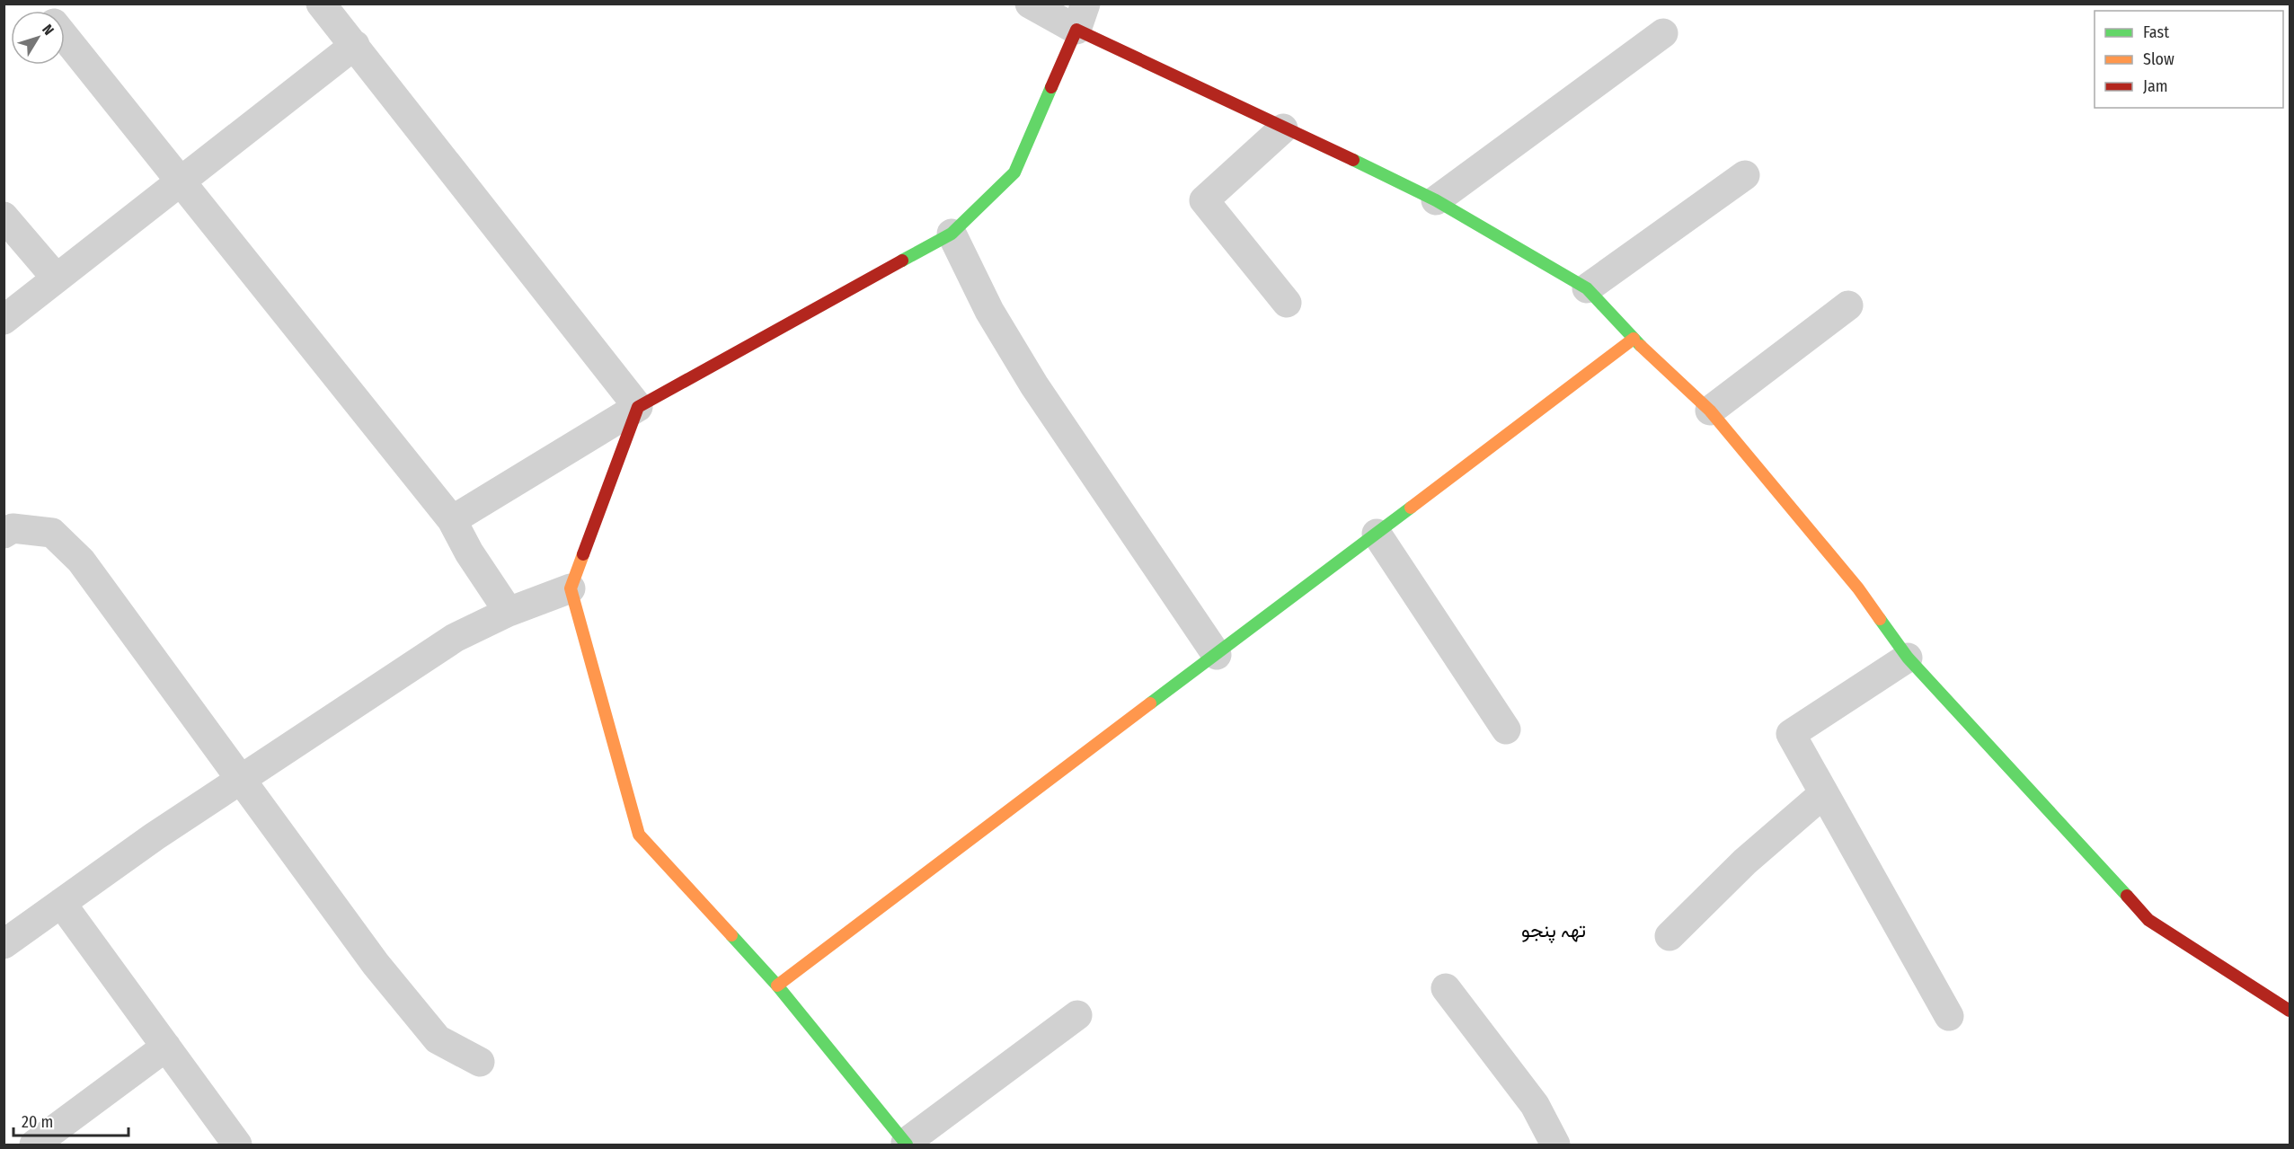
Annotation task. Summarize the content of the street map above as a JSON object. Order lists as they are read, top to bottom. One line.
{"districts":["تھہ پنجو"],"legend":["Fast","Slow","Jam"],"scale_bar":"20 m","north":"top right"}
